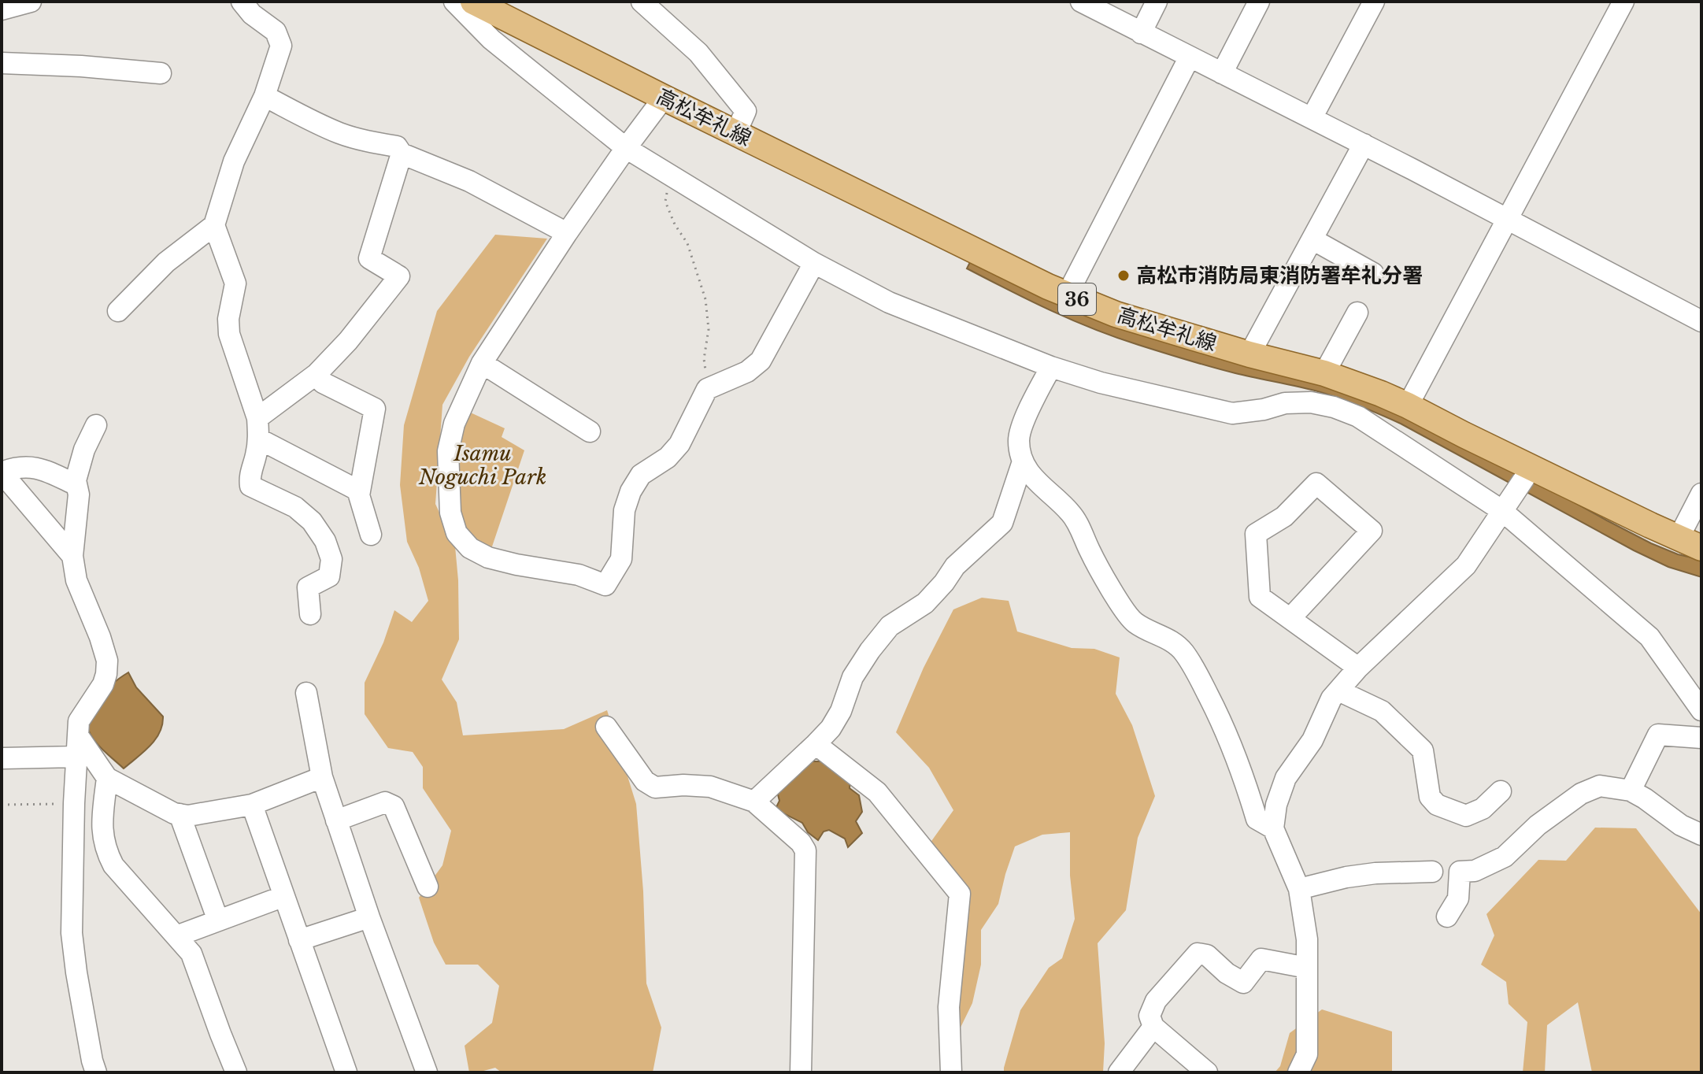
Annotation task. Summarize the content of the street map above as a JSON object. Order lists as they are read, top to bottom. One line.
{"streets":{"main road":["高松牟礼線","36"]},"parks":["Isamu Noguchi Park"],"places":["高松市消防局東消防署牟礼分署"]}
